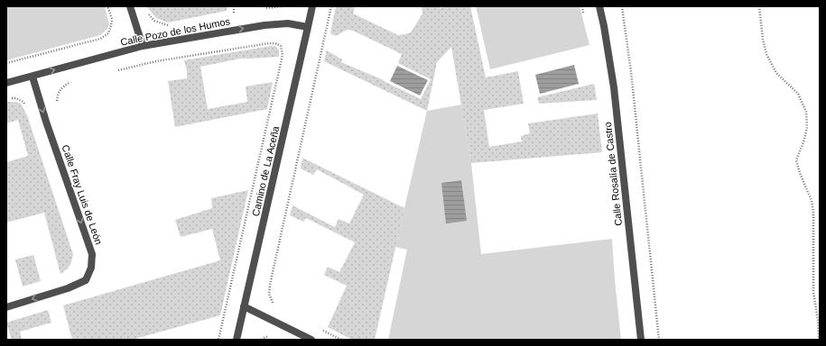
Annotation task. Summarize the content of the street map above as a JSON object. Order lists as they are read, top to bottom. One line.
{"streets":{"street":["Calle Pozo de los Humos","Camino de La Aceña","Calle Rosalía de Castro","Calle Fray Luis de León"]},"crossings":[["Calle Pozo de los Humos","Camino de La Aceña"],["Calle Pozo de los Humos","Calle Fray Luis de León"]],"one_way":["Calle Pozo de los Humos"]}
